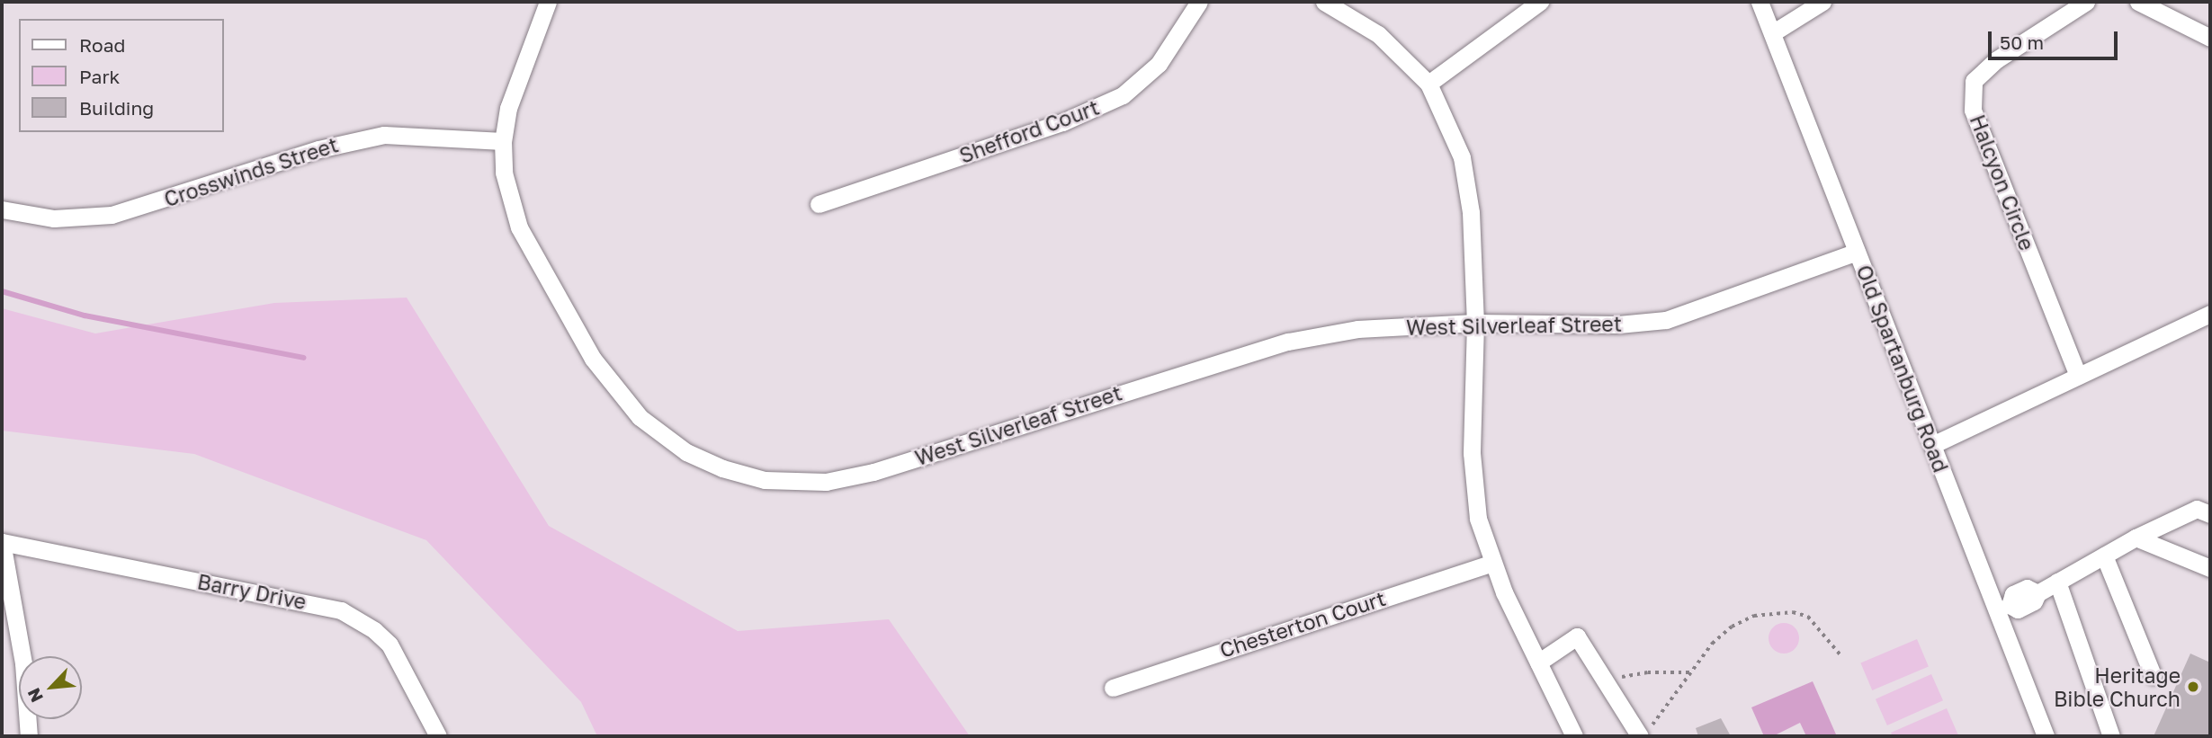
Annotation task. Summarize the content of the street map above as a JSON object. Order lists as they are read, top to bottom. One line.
{"streets":{"street":["Shefford Court","Crosswinds Street","Halcyon Circle","West Silverleaf Street","Old Spartanburg Road","Barry Drive","Chesterton Court"]},"crossings":[["Crosswinds Street","West Silverleaf Street"],["West Silverleaf Street","Old Spartanburg Road"]],"places":["Heritage Bible Church"],"legend":["Road","Park","Building"],"scale_bar":"50 m","north":"bottom left"}
